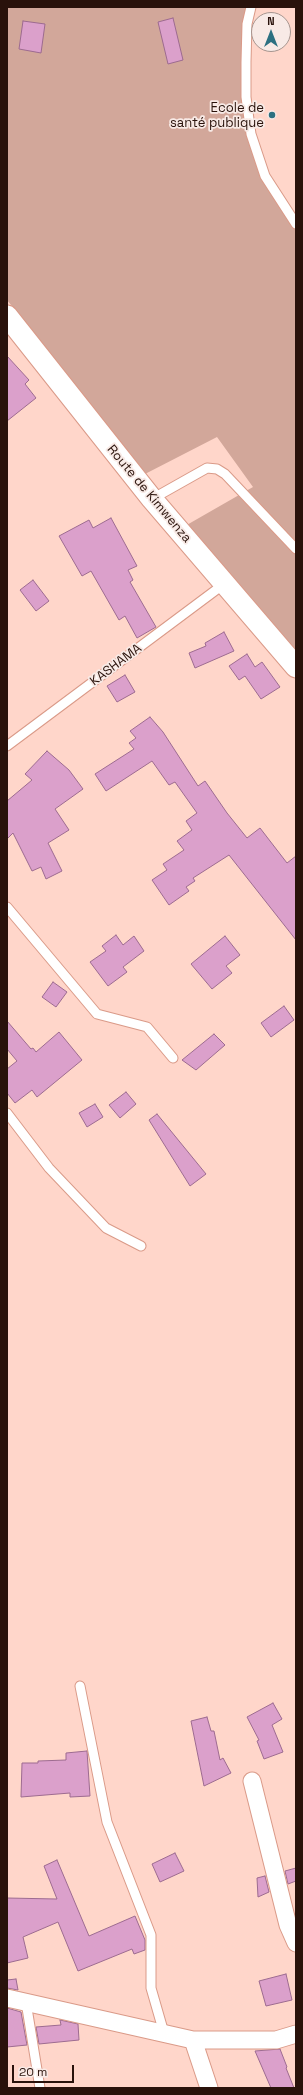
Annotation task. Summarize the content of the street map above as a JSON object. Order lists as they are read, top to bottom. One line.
{"streets":{"street":["Route de Kimwenza"],"lane":["KASHAMA"]},"crossings":[["Route de Kimwenza","KASHAMA"]],"places":["Ecole de santé publique"],"scale_bar":"20 m","north":"top"}
